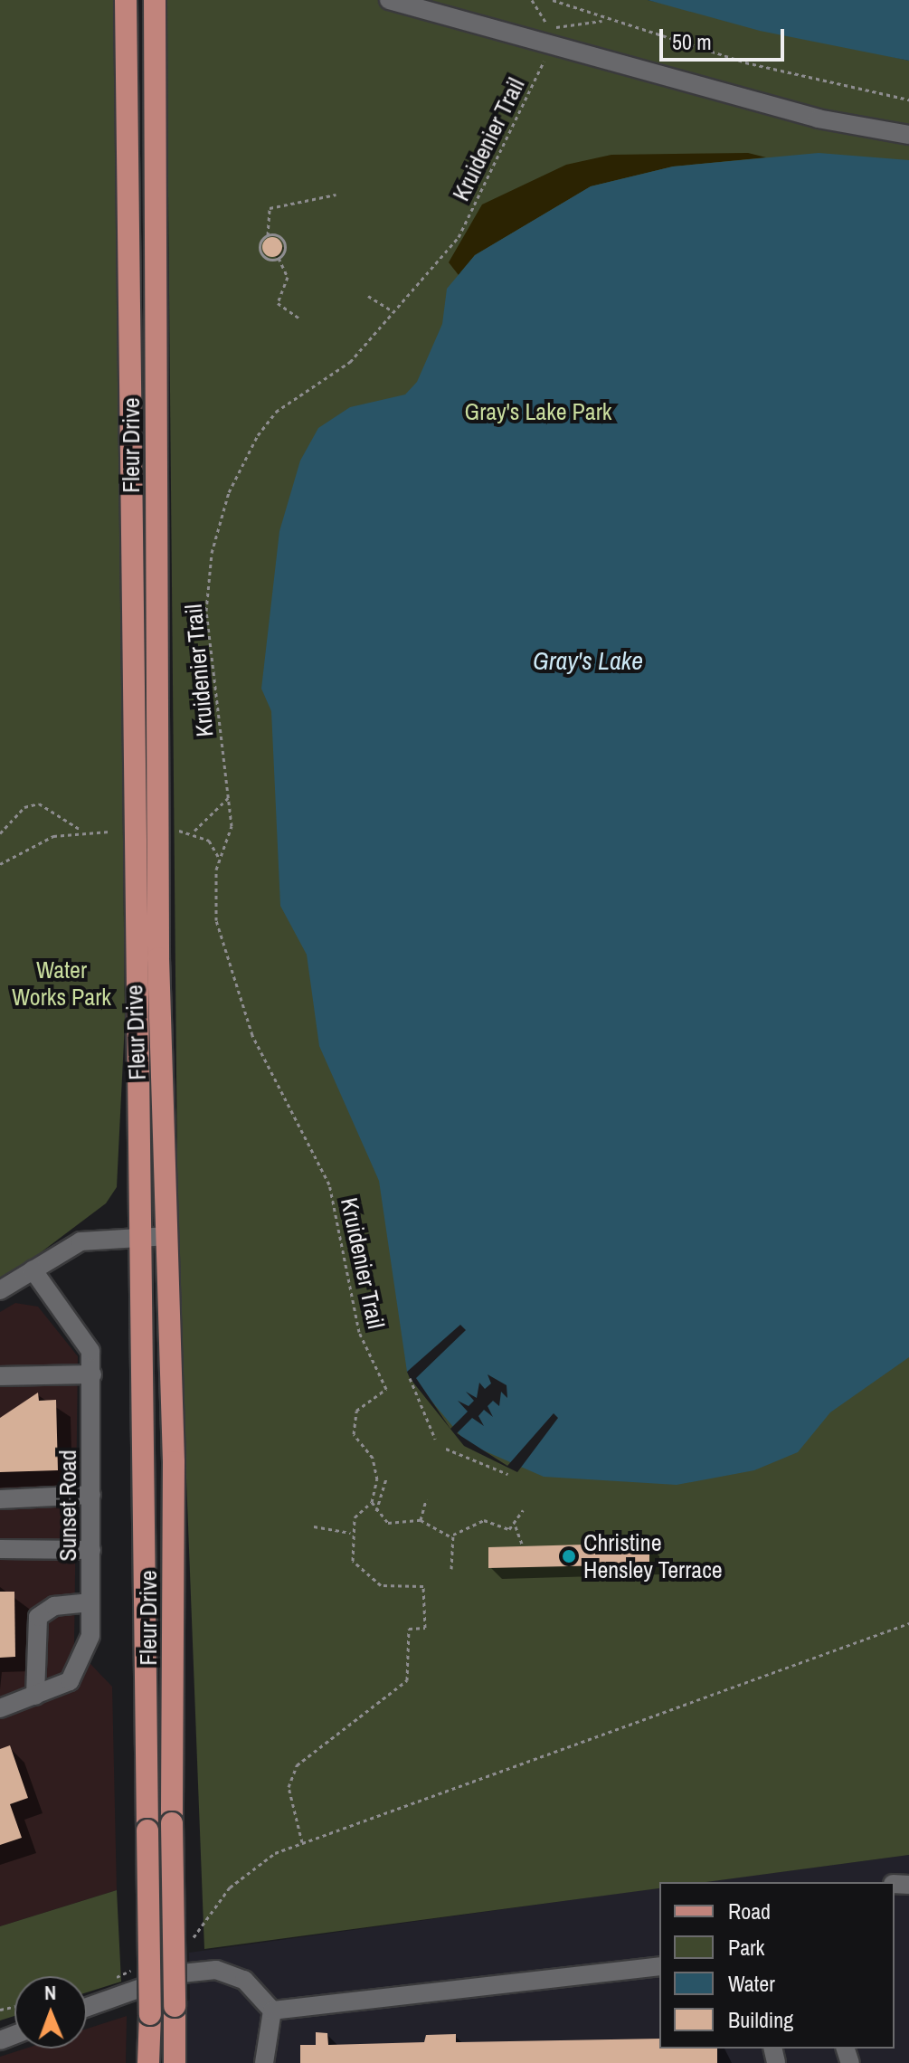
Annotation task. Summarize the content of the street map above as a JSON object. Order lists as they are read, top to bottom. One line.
{"streets":{"main road":["Fleur Drive"],"street":["Sunset Road"],"path":["Kruidenier Trail"]},"water":["Gray's Lake"],"parks":["Gray's Lake Park","Water Works Park"],"places":["Christine Hensley Terrace"],"legend":["Road","Park","Water","Building"],"scale_bar":"50 m","north":"top"}
